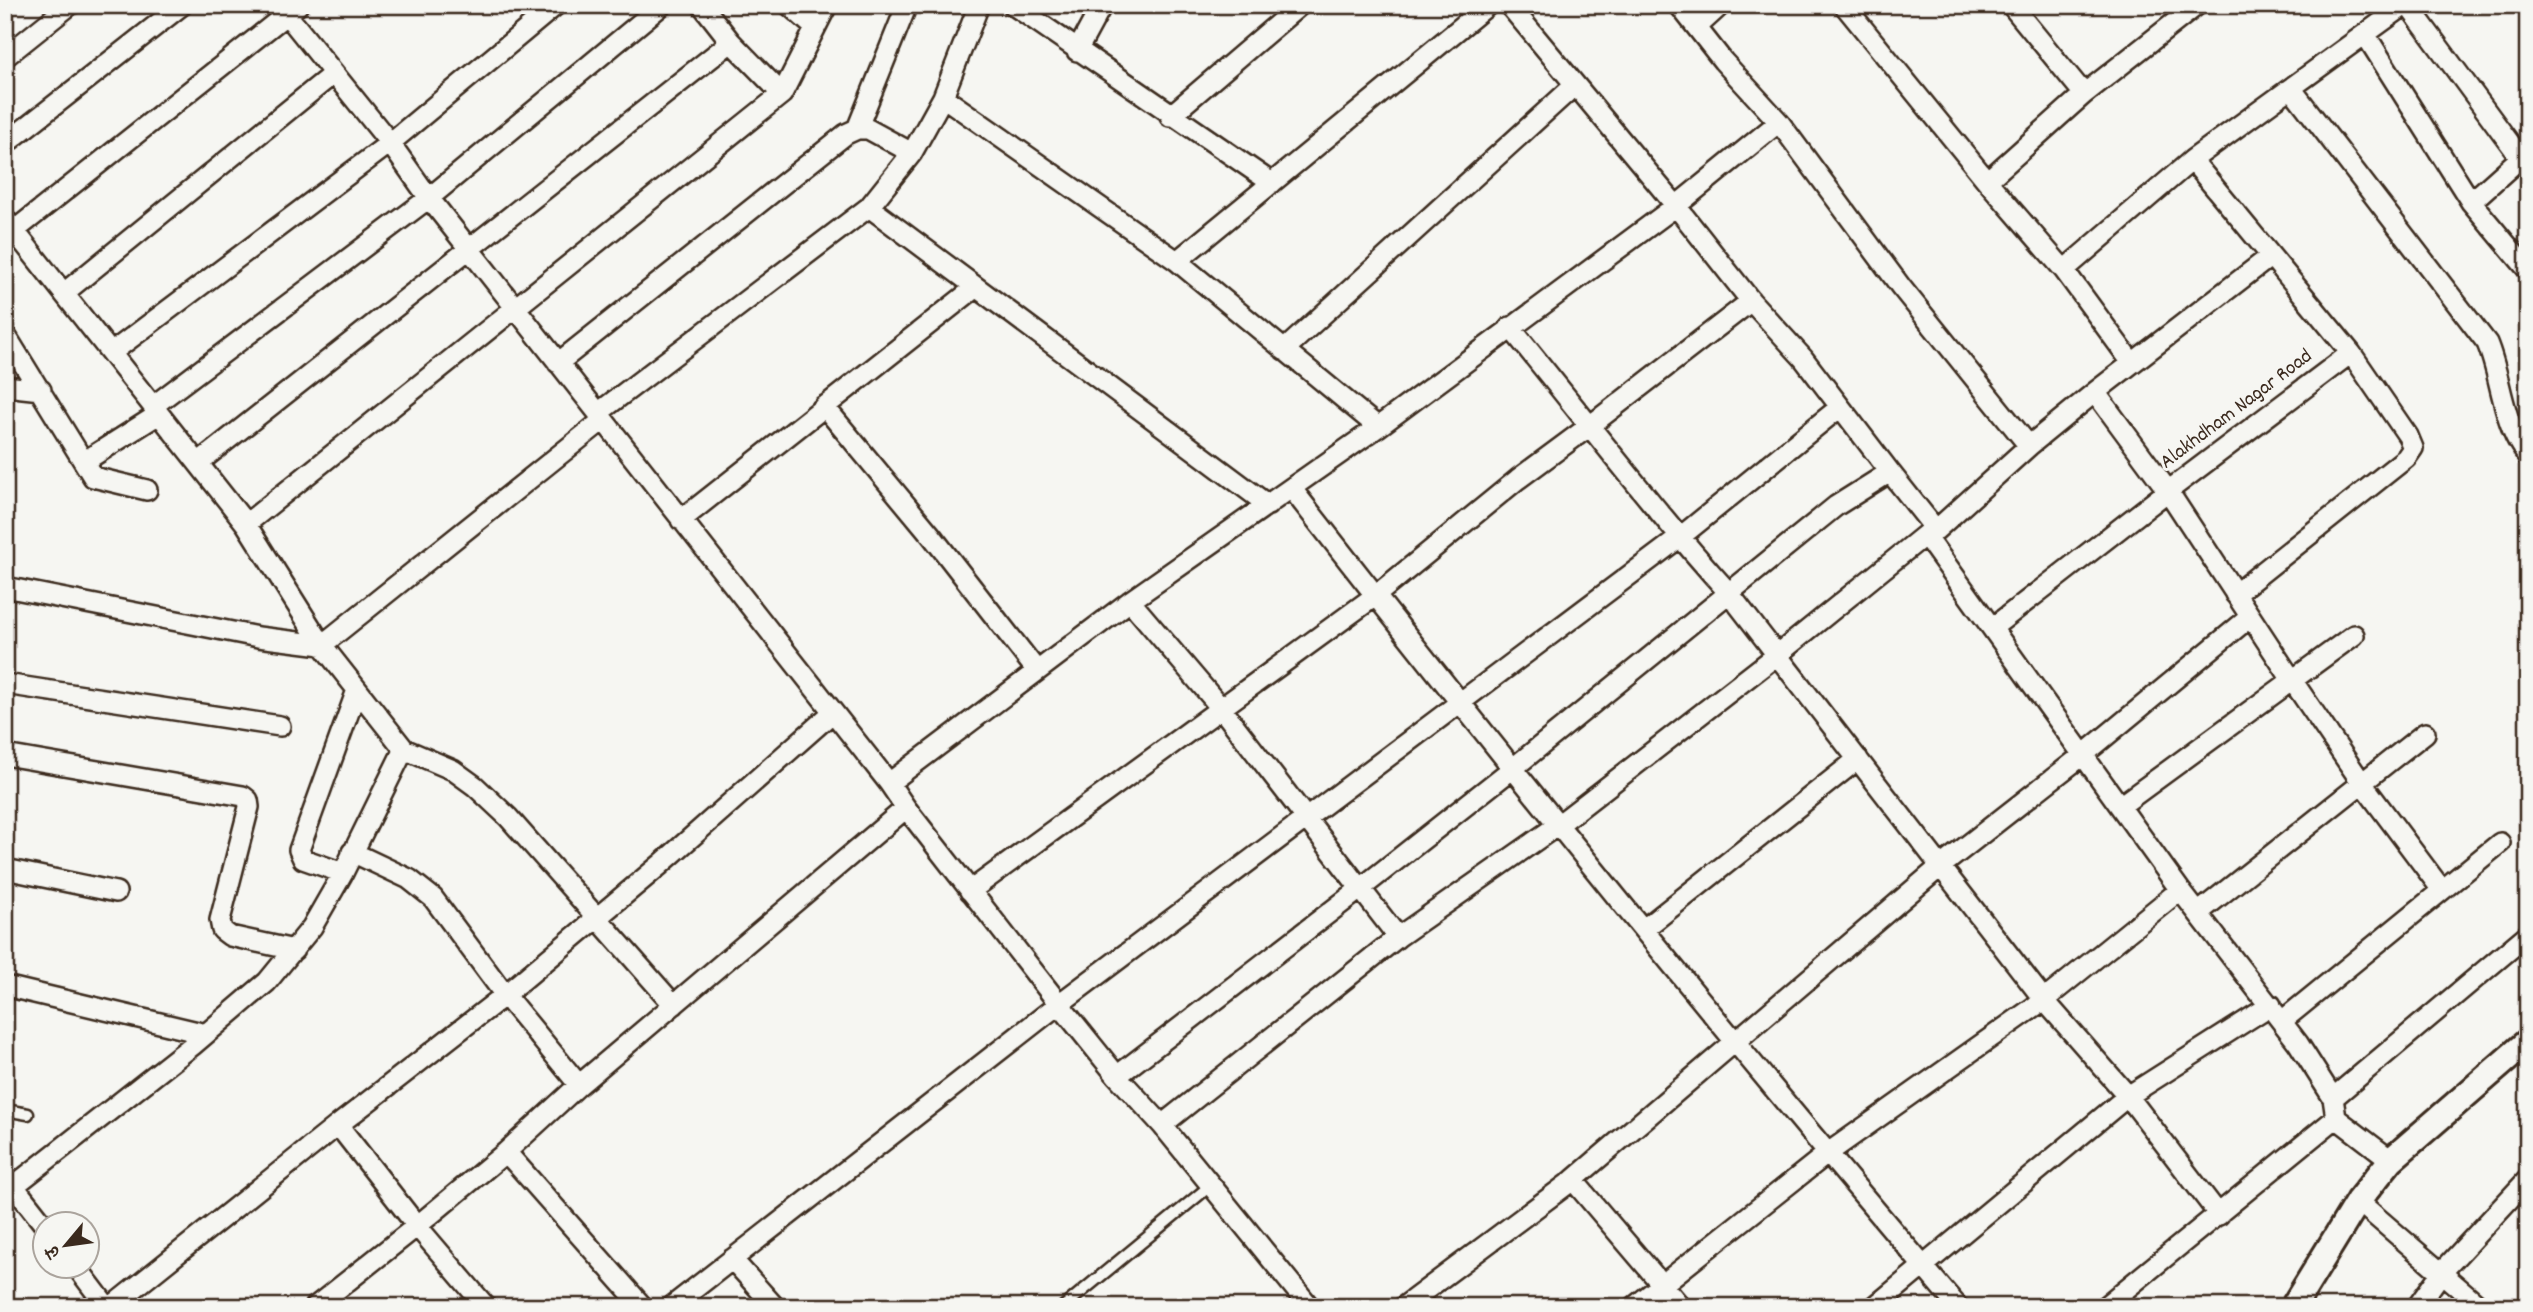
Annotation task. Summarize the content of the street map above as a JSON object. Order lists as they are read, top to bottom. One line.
{"streets":{"street":["Alakhdham Nagar Road"]},"north":"bottom left"}
